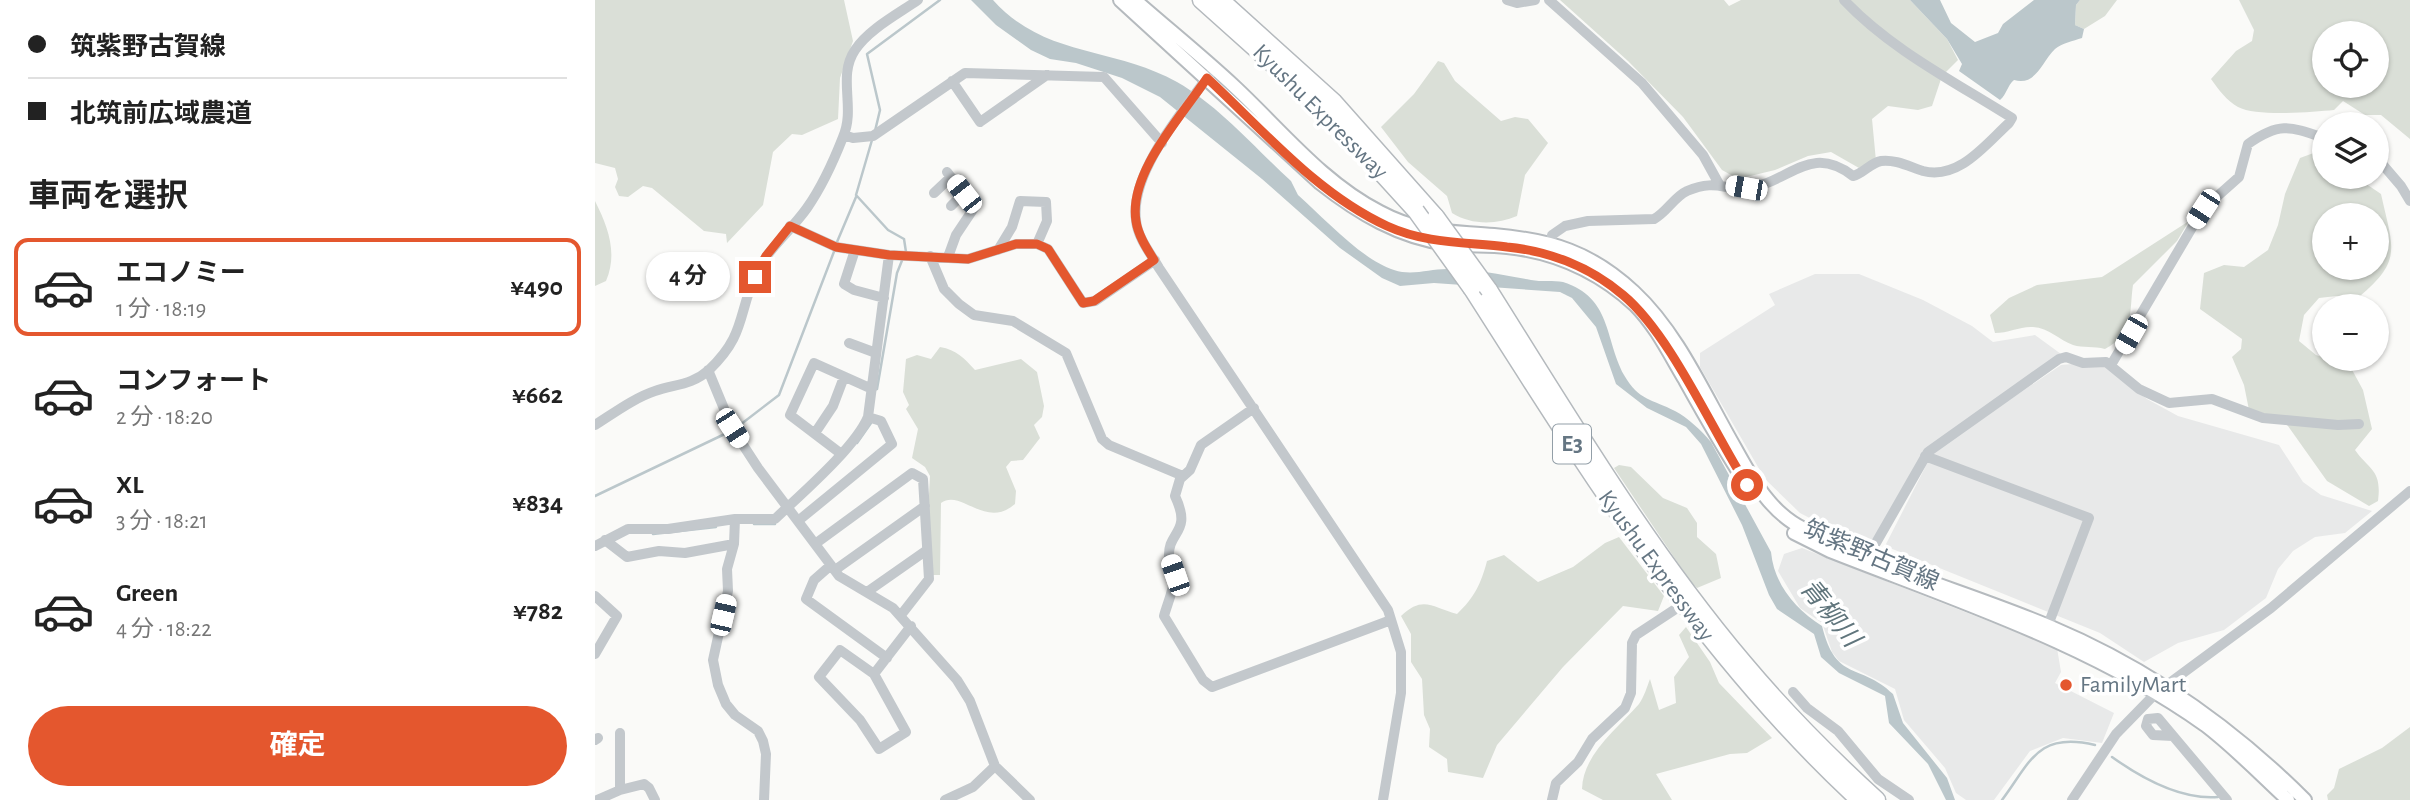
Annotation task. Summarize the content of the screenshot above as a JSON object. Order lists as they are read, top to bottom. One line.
{"streets":{"highway":["Kyushu Expressway","E3"],"main road":["筑紫野古賀線"]},"water":["青柳川"],"places":["FamilyMart"],"page":{"banner":["筑紫野古賀線","北筑前広域農道"],"map_buttons":["+","−"],"heading":"車両を選択","list":[{"name":"エコノミー","note":"1 分 · 18:19","value":"¥490"},{"name":"コンフォート","note":"2 分 · 18:20","value":"¥662"},{"name":"XL","note":"3 分 · 18:21","value":"¥834"},{"name":"Green","note":"4 分 · 18:22","value":"¥782"}],"bubble":"4 分","buttons":"確定"}}
